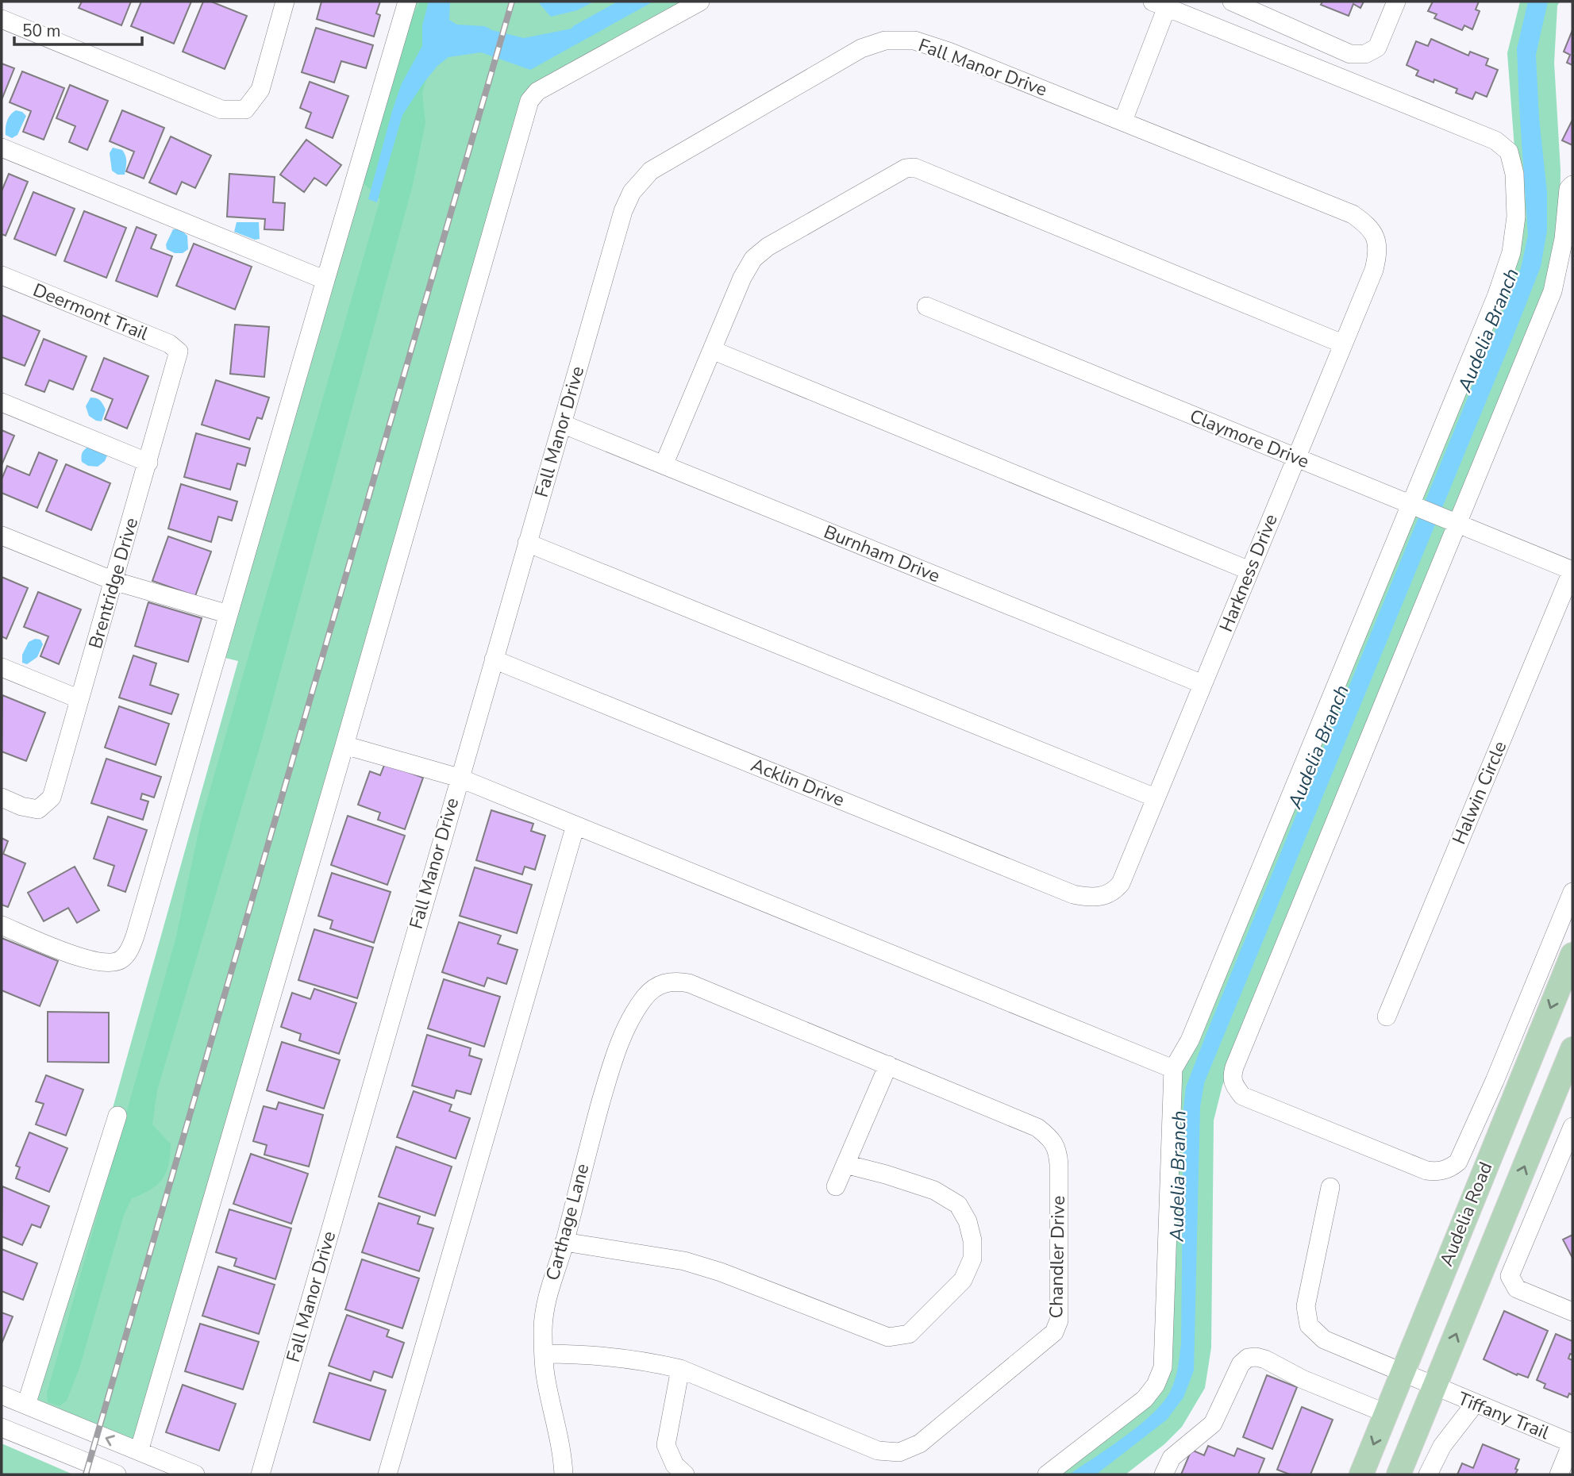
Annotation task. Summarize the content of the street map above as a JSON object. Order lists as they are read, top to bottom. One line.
{"streets":{"main road":["Audelia Road"],"street":["Fall Manor Drive","Deermont Trail","Claymore Drive","Burnham Drive","Harkness Drive","Brentridge Drive","Acklin Drive","Halwin Circle","Carthage Lane","Chandler Drive","Tiffany Trail"]},"crossings":[["Fall Manor Drive","Burnham Drive"],["Fall Manor Drive","Harkness Drive"],["Fall Manor Drive","Acklin Drive"],["Deermont Trail","Brentridge Drive"],["Claymore Drive","Harkness Drive"],["Claymore Drive","Halwin Circle"],["Burnham Drive","Harkness Drive"],["Harkness Drive","Acklin Drive"],["Audelia Road","Tiffany Trail"],["Carthage Lane","Chandler Drive"]],"water":["Audelia Branch"],"scale_bar":"50 m"}
